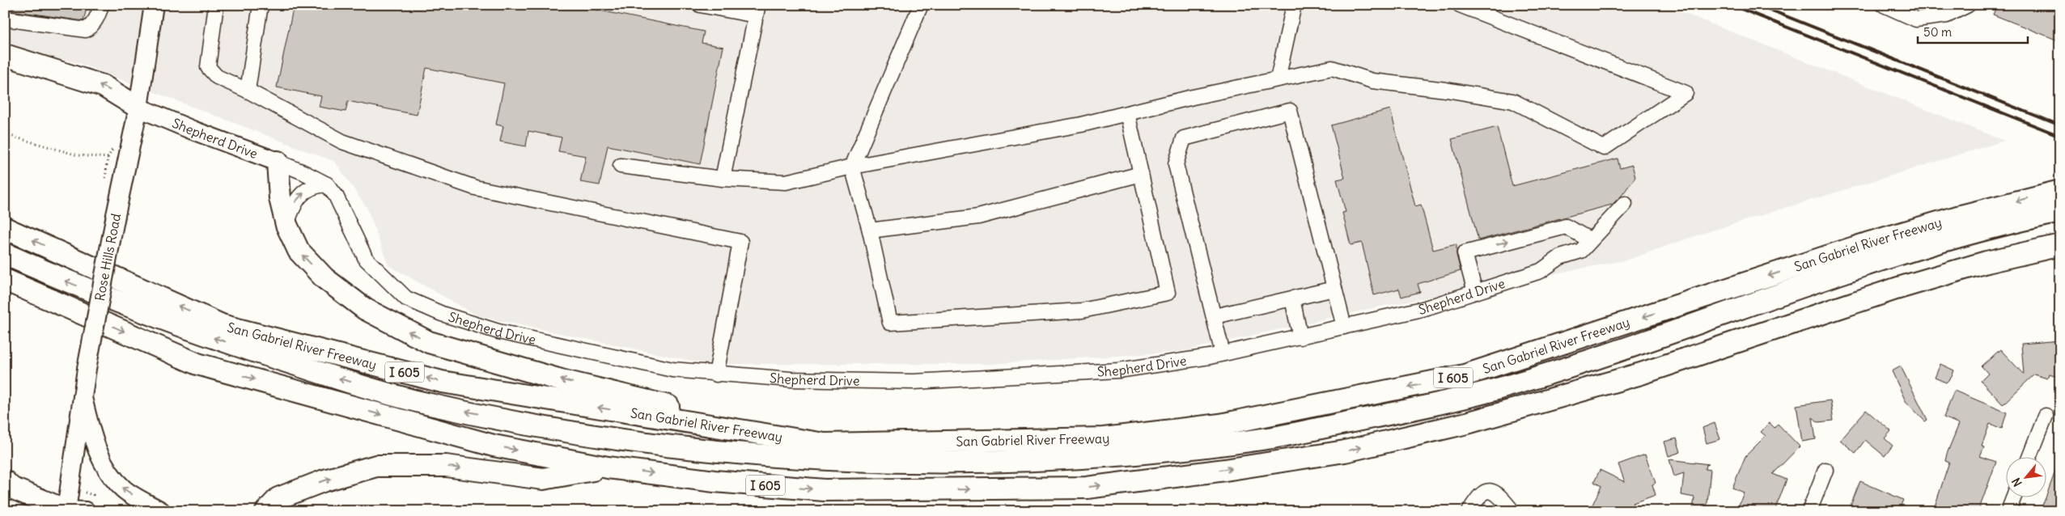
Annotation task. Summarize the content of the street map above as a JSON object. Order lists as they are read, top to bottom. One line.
{"streets":{"highway":["San Gabriel River Freeway","I 605"],"main road":["Shepherd Drive","Rose Hills Road"]},"crossings":[["Shepherd Drive","Rose Hills Road"]],"scale_bar":"50 m","north":"bottom left"}
